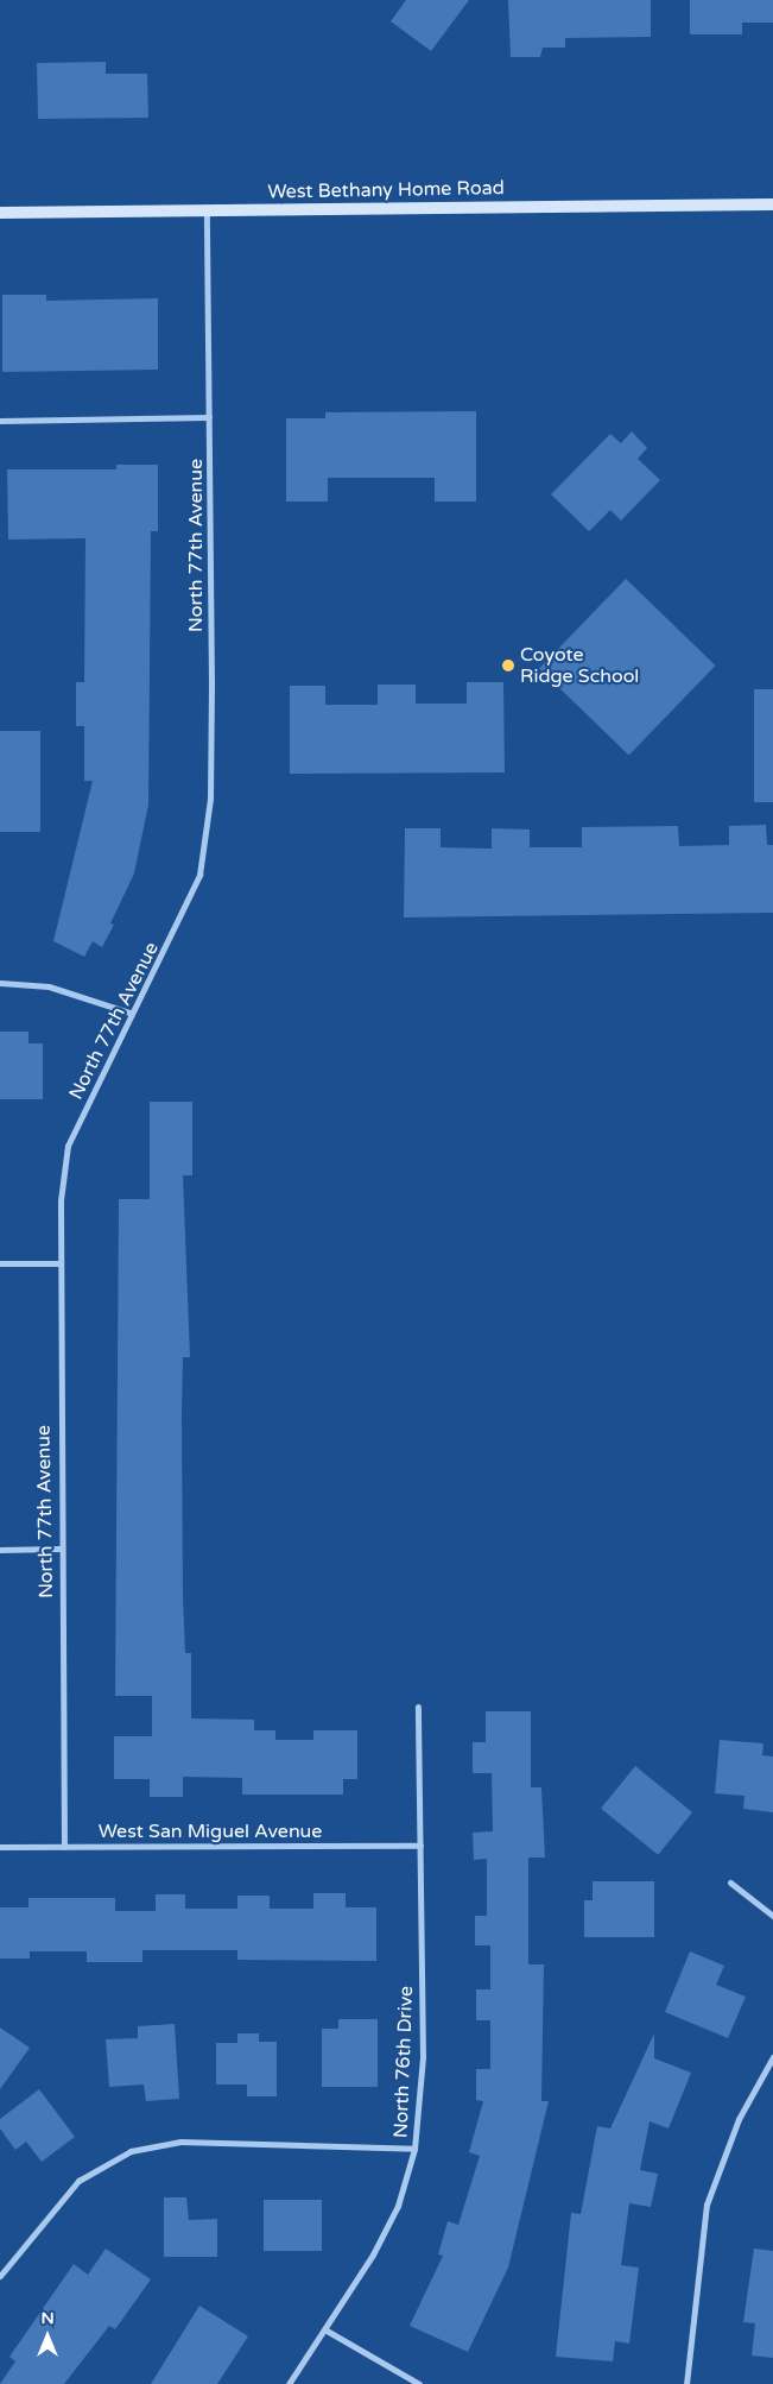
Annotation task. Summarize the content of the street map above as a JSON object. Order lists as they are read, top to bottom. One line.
{"streets":{"main road":["West Bethany Home Road"],"street":["North 77th Avenue","West San Miguel Avenue","North 76th Drive"]},"crossings":[["West Bethany Home Road","North 77th Avenue"],["North 77th Avenue","West San Miguel Avenue"],["West San Miguel Avenue","North 76th Drive"]],"places":["Coyote Ridge School"],"north":"top"}
